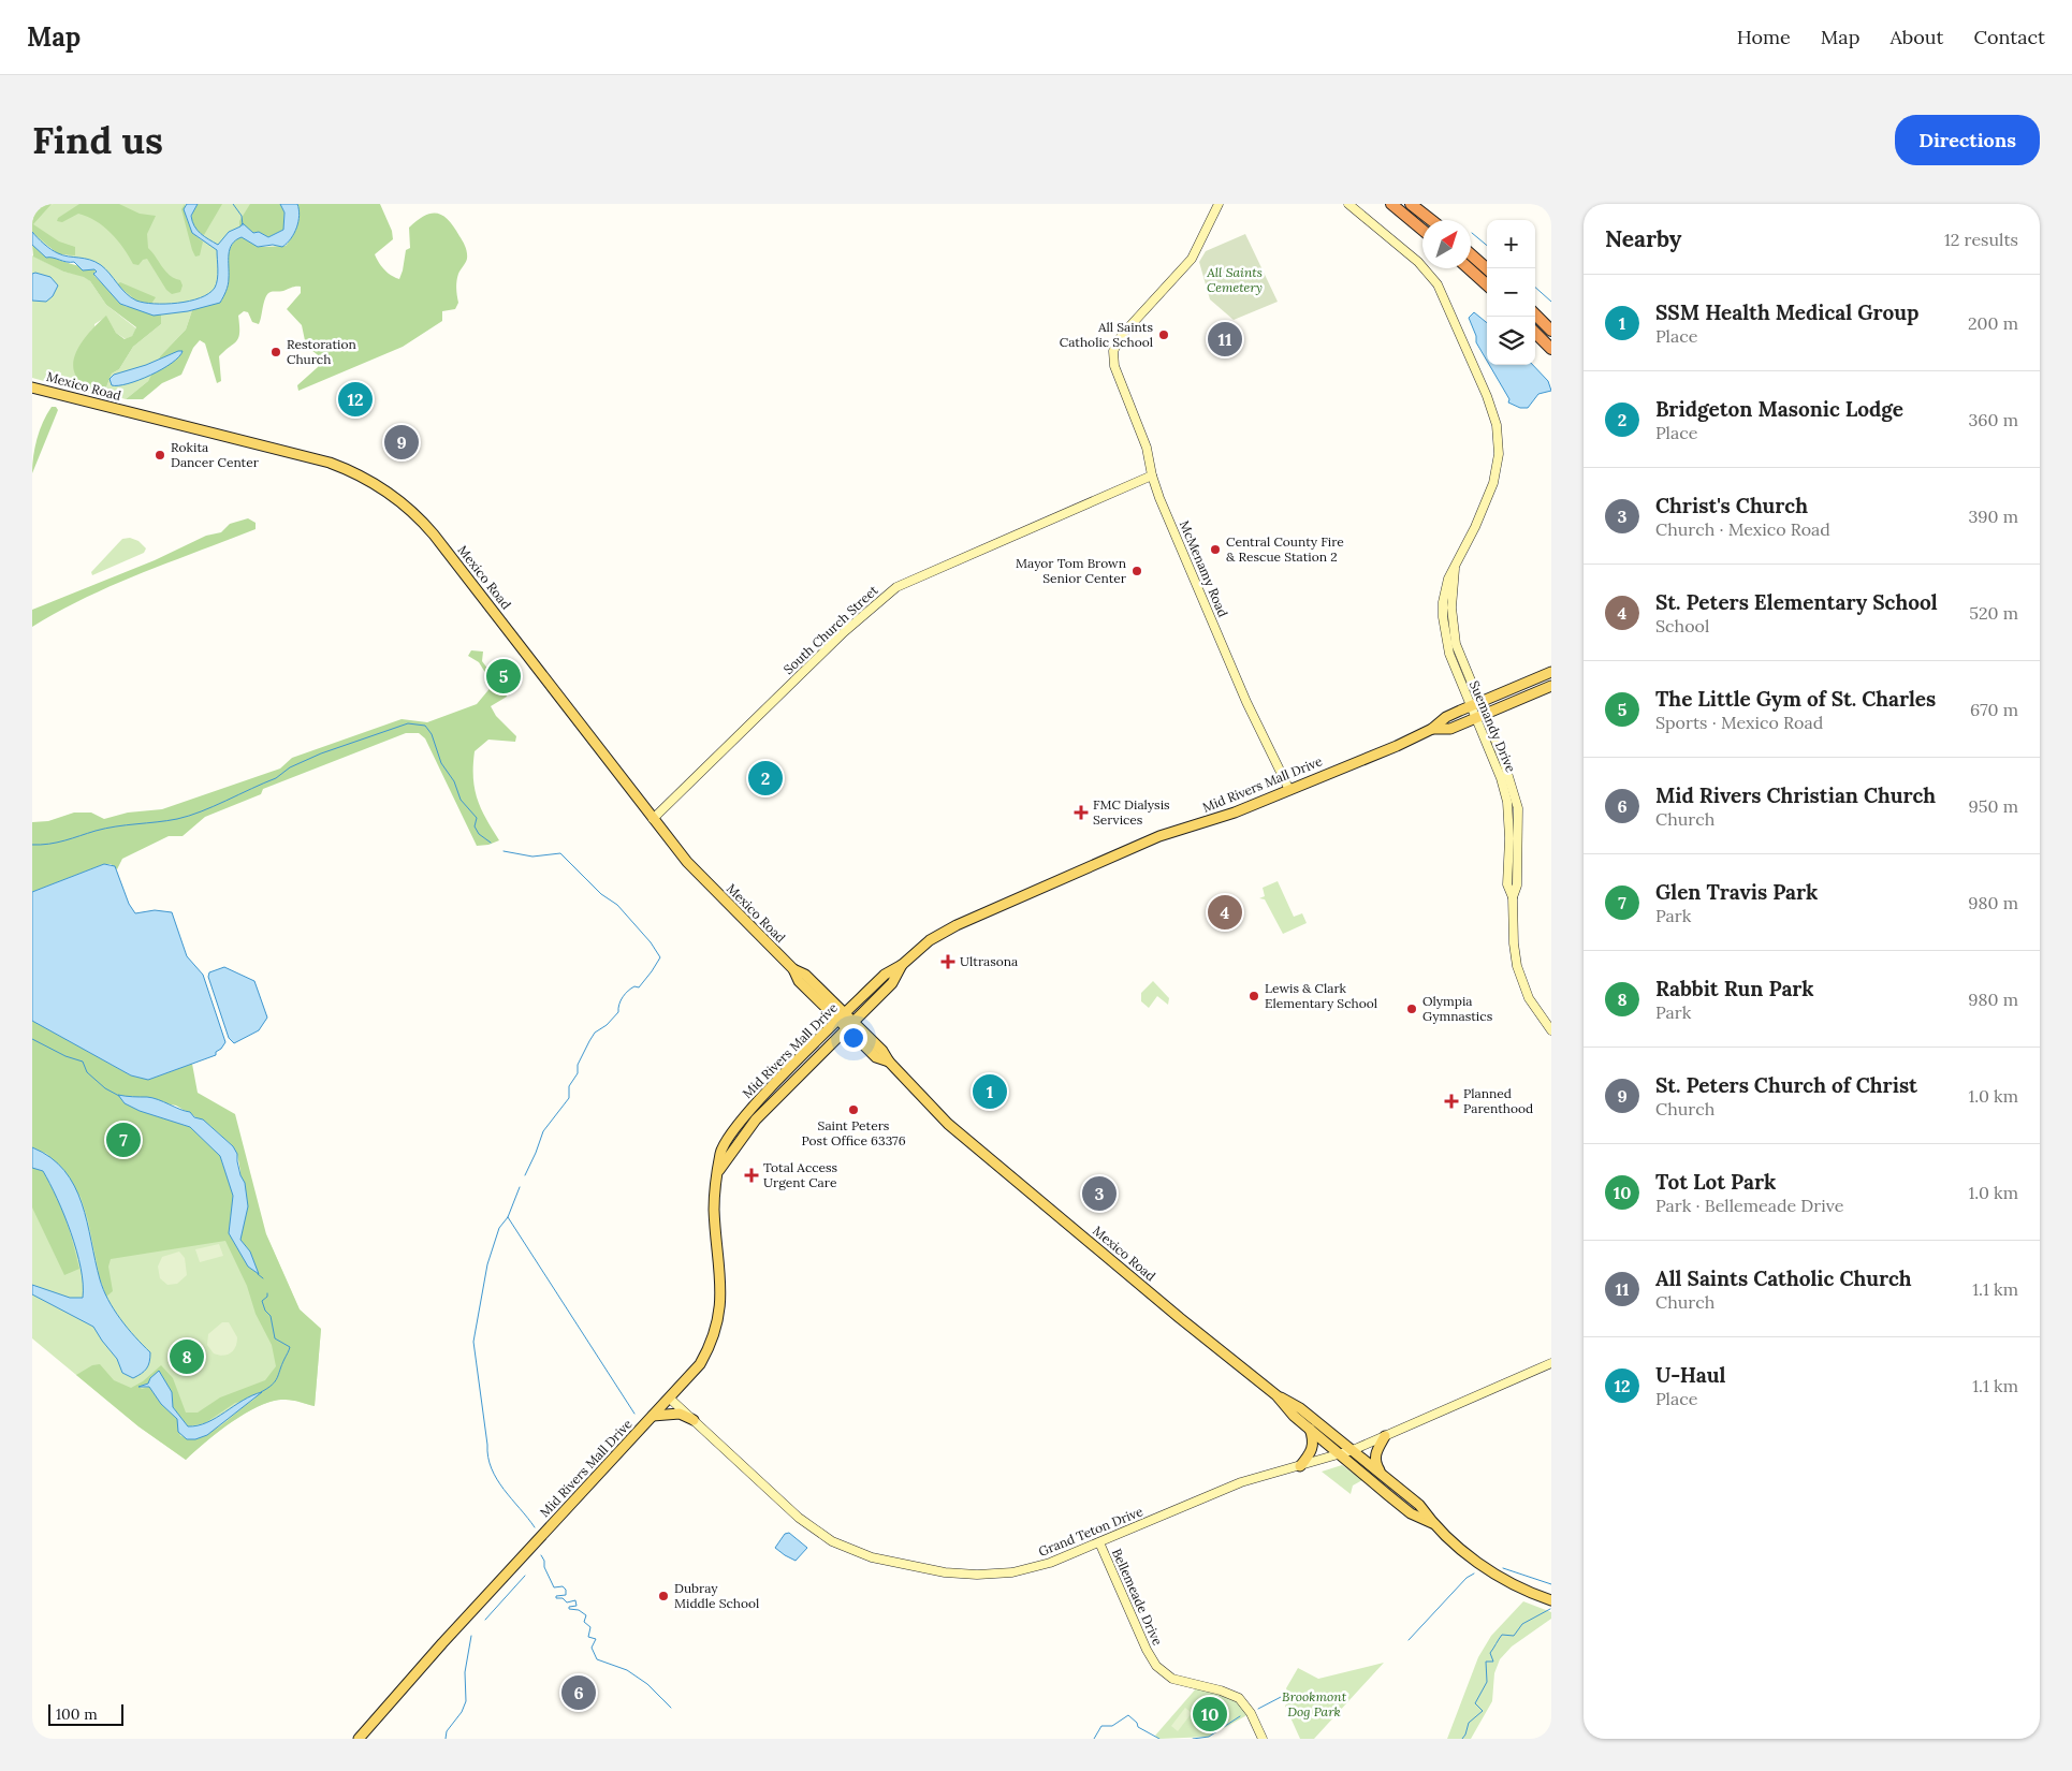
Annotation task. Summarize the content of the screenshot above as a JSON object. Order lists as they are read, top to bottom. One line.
{"streets":{"main road":["Mexico Road","Mid Rivers Mall Drive"],"street":["McMenamy Road","South Church Street","Suemandy Drive","Grand Teton Drive","Bellemeade Drive"]},"crossings":[["Mexico Road","South Church Street"],["Mexico Road","Mid Rivers Mall Drive"],["Mexico Road","Grand Teton Drive"],["McMenamy Road","South Church Street"],["McMenamy Road","Mid Rivers Mall Drive"],["Suemandy Drive","Mid Rivers Mall Drive"],["Mid Rivers Mall Drive","Grand Teton Drive"],["Grand Teton Drive","Bellemeade Drive"]],"parks":["All Saints Cemetery","Brookmont Dog Park"],"places":{"other":["All Saints Catholic School","Restoration Church","Rokita Dancer Center","Central County Fire & Rescue Station 2","Mayor Tom Brown Senior Center","Lewis & Clark Elementary School","Olympia Gymnastics","Saint Peters Post Office 63376","Dubray Middle School"],"health":["FMC Dialysis Services","Ultrasona","Planned Parenthood","Total Access Urgent Care"]},"scale_bar":"100 m","north":"top right","page":{"header":"Map","nav":["Home","Map","About","Contact"],"buttons":"Directions","title":"Find us","heading":["Nearby","12 results"],"map_buttons":["+","−"],"list":[{"mark":"1","name":"SSM Health Medical Group","note":"Place","value":"200 m"},{"mark":"2","name":"Bridgeton Masonic Lodge","note":"Place","value":"360 m"},{"mark":"3","name":"Christ's Church","note":"Church · Mexico Road","value":"390 m"},{"mark":"4","name":"St. Peters Elementary School","note":"School","value":"520 m"},{"mark":"5","name":"The Little Gym of St. Charles","note":"Sports · Mexico Road","value":"670 m"},{"mark":"6","name":"Mid Rivers Christian Church","note":"Church","value":"950 m"},{"mark":"7","name":"Glen Travis Park","note":"Park","value":"980 m"},{"mark":"8","name":"Rabbit Run Park","note":"Park","value":"980 m"},{"mark":"9","name":"St. Peters Church of Christ","note":"Church","value":"1.0 km"},{"mark":"10","name":"Tot Lot Park","note":"Park · Bellemeade Drive","value":"1.0 km"},{"mark":"11","name":"All Saints Catholic Church","note":"Church","value":"1.1 km"},{"mark":"12","name":"U-Haul","note":"Place","value":"1.1 km"}],"pins":["11","12","9","5","2","4","1","7","3","8","6","10"],"scale":"100 m"}}
